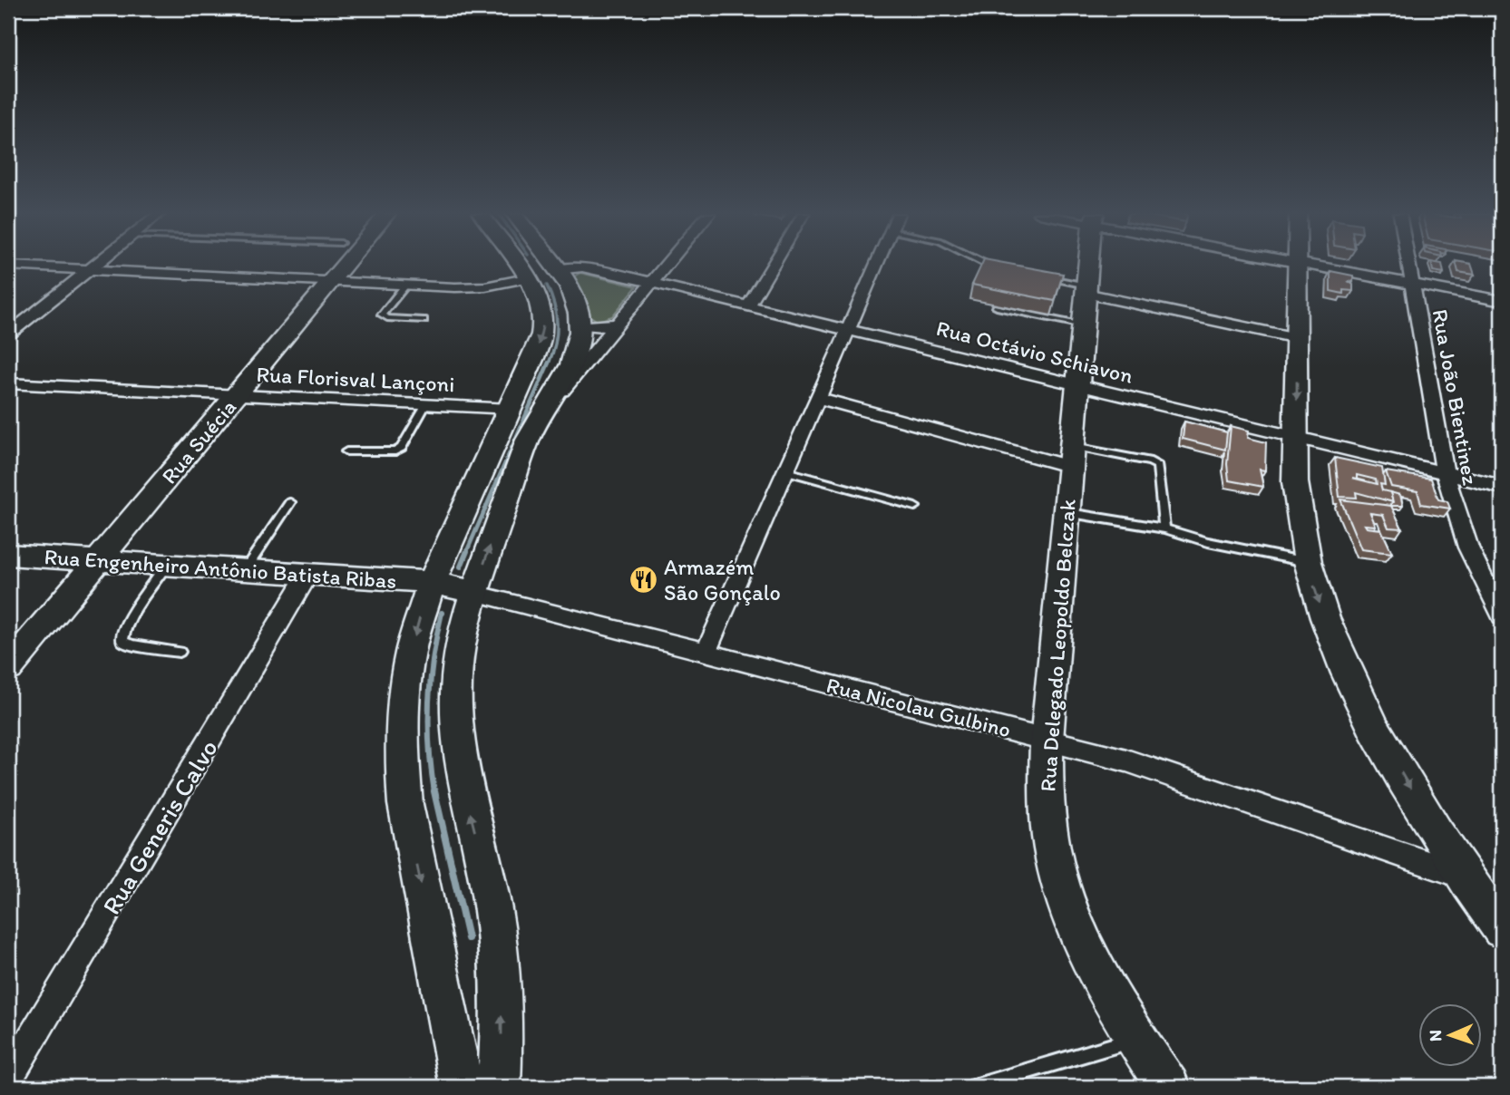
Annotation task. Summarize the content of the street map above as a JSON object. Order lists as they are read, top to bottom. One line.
{"streets":{"street":["Rua Octávio Schiavon","Rua Florisval Lançoni","Rua João Bientinez","Rua Suécia","Rua Engenheiro Antônio Batista Ribas","Rua Delegado Leopoldo Belczak","Rua Nicolau Gulbino","Rua Generis Calvo"]},"crossings":[["Rua Octávio Schiavon","Rua João Bientinez"],["Rua Octávio Schiavon","Rua Delegado Leopoldo Belczak"],["Rua Florisval Lançoni","Rua Suécia"],["Rua Suécia","Rua Engenheiro Antônio Batista Ribas"],["Rua Engenheiro Antônio Batista Ribas","Rua Nicolau Gulbino"],["Rua Engenheiro Antônio Batista Ribas","Rua Generis Calvo"],["Rua Delegado Leopoldo Belczak","Rua Nicolau Gulbino"]],"places":{"restaurant":["Armazém São Gonçalo"]},"north":"left"}
